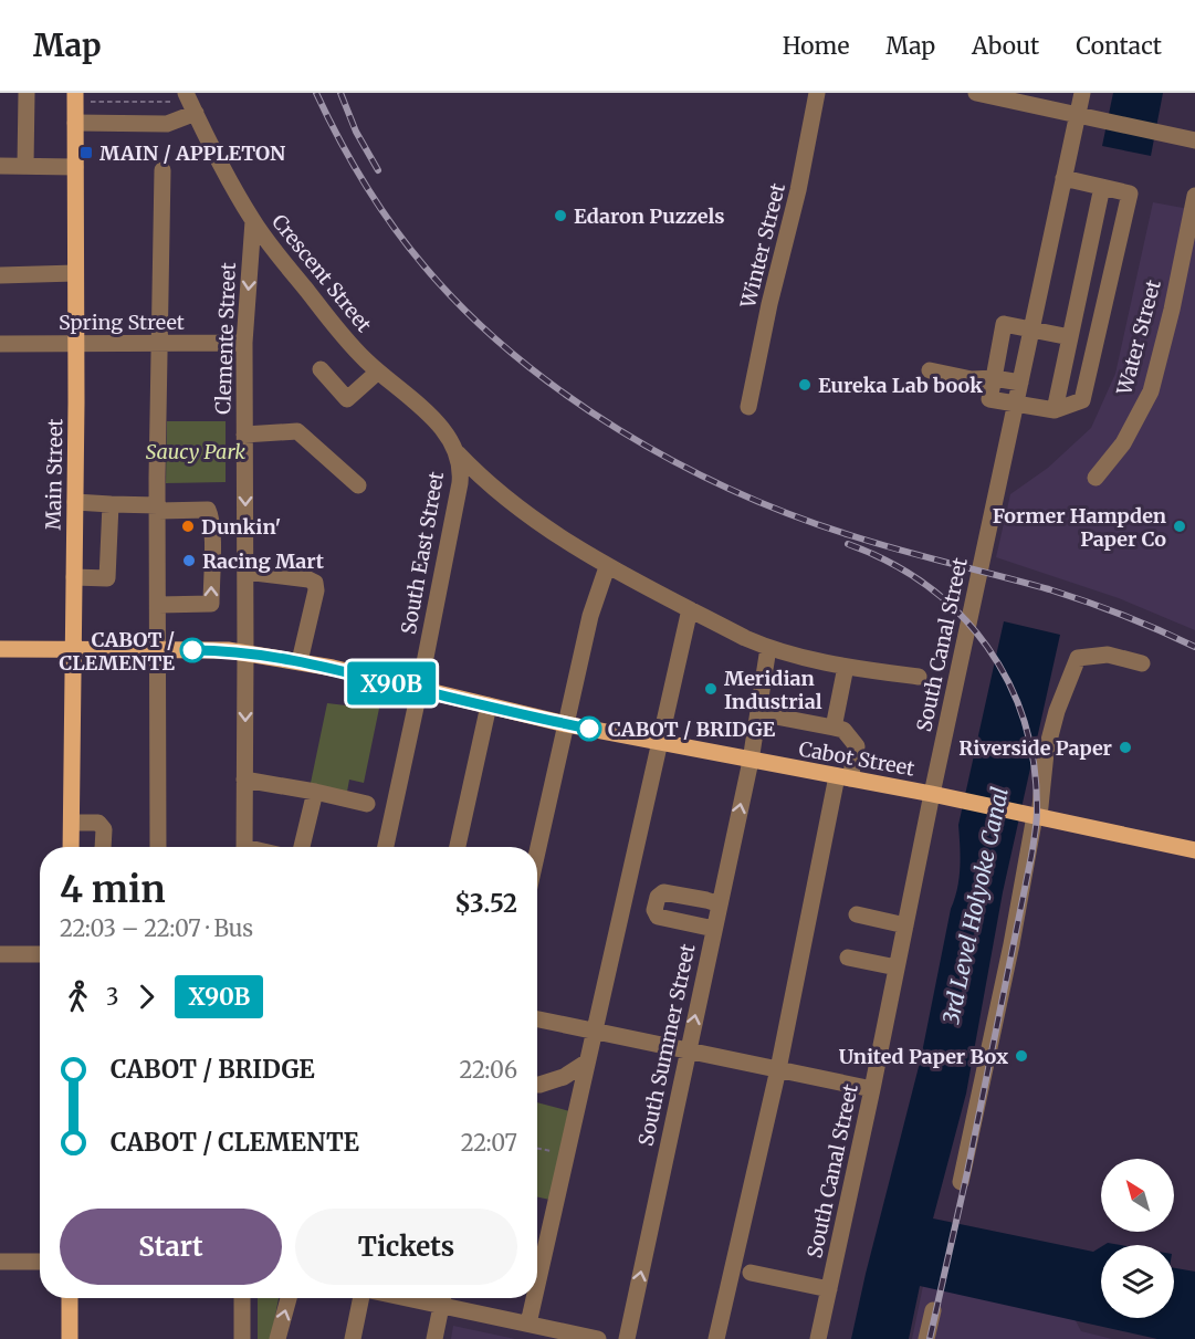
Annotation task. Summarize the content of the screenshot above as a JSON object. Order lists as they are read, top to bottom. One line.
{"streets":{"main road":["Main Street","Cabot Street"],"street":["Winter Street","Crescent Street","Spring Street","Water Street","Clemente Street","South East Street","South Canal Street","South Summer Street"]},"crossings":[["Crescent Street","Clemente Street"],["Crescent Street","South East Street"],["Crescent Street","South Summer Street"],["Spring Street","Clemente Street"],["Spring Street","Main Street"],["Clemente Street","Cabot Street"],["Main Street","Cabot Street"],["South East Street","Cabot Street"],["South Canal Street","Cabot Street"],["Cabot Street","South Summer Street"]],"water":["3rd Level Holyoke Canal"],"parks":["Saucy Park"],"places":{"transit":["MAIN / APPLETON"],"other":["Edaron Puzzels","Eureka Lab book","Dunkin'","Former Hampden Paper Co","Racing Mart","CABOT / CLEMENTE","Meridian Industrial","CABOT / BRIDGE","Riverside Paper","United Paper Box"]},"lines":["bus line X90B"],"north":"top left","page":{"header":"Map","nav":["Home","Map","About","Contact"],"on_map":"X90B","heading":["4 min","22:03 – 22:07 · Bus","$3.52"],"legs":["3","X90B"],"list":[{"name":"CABOT / BRIDGE","value":"22:06"},{"name":"CABOT / CLEMENTE","value":"22:07"}],"buttons":["Start","Tickets"]}}
